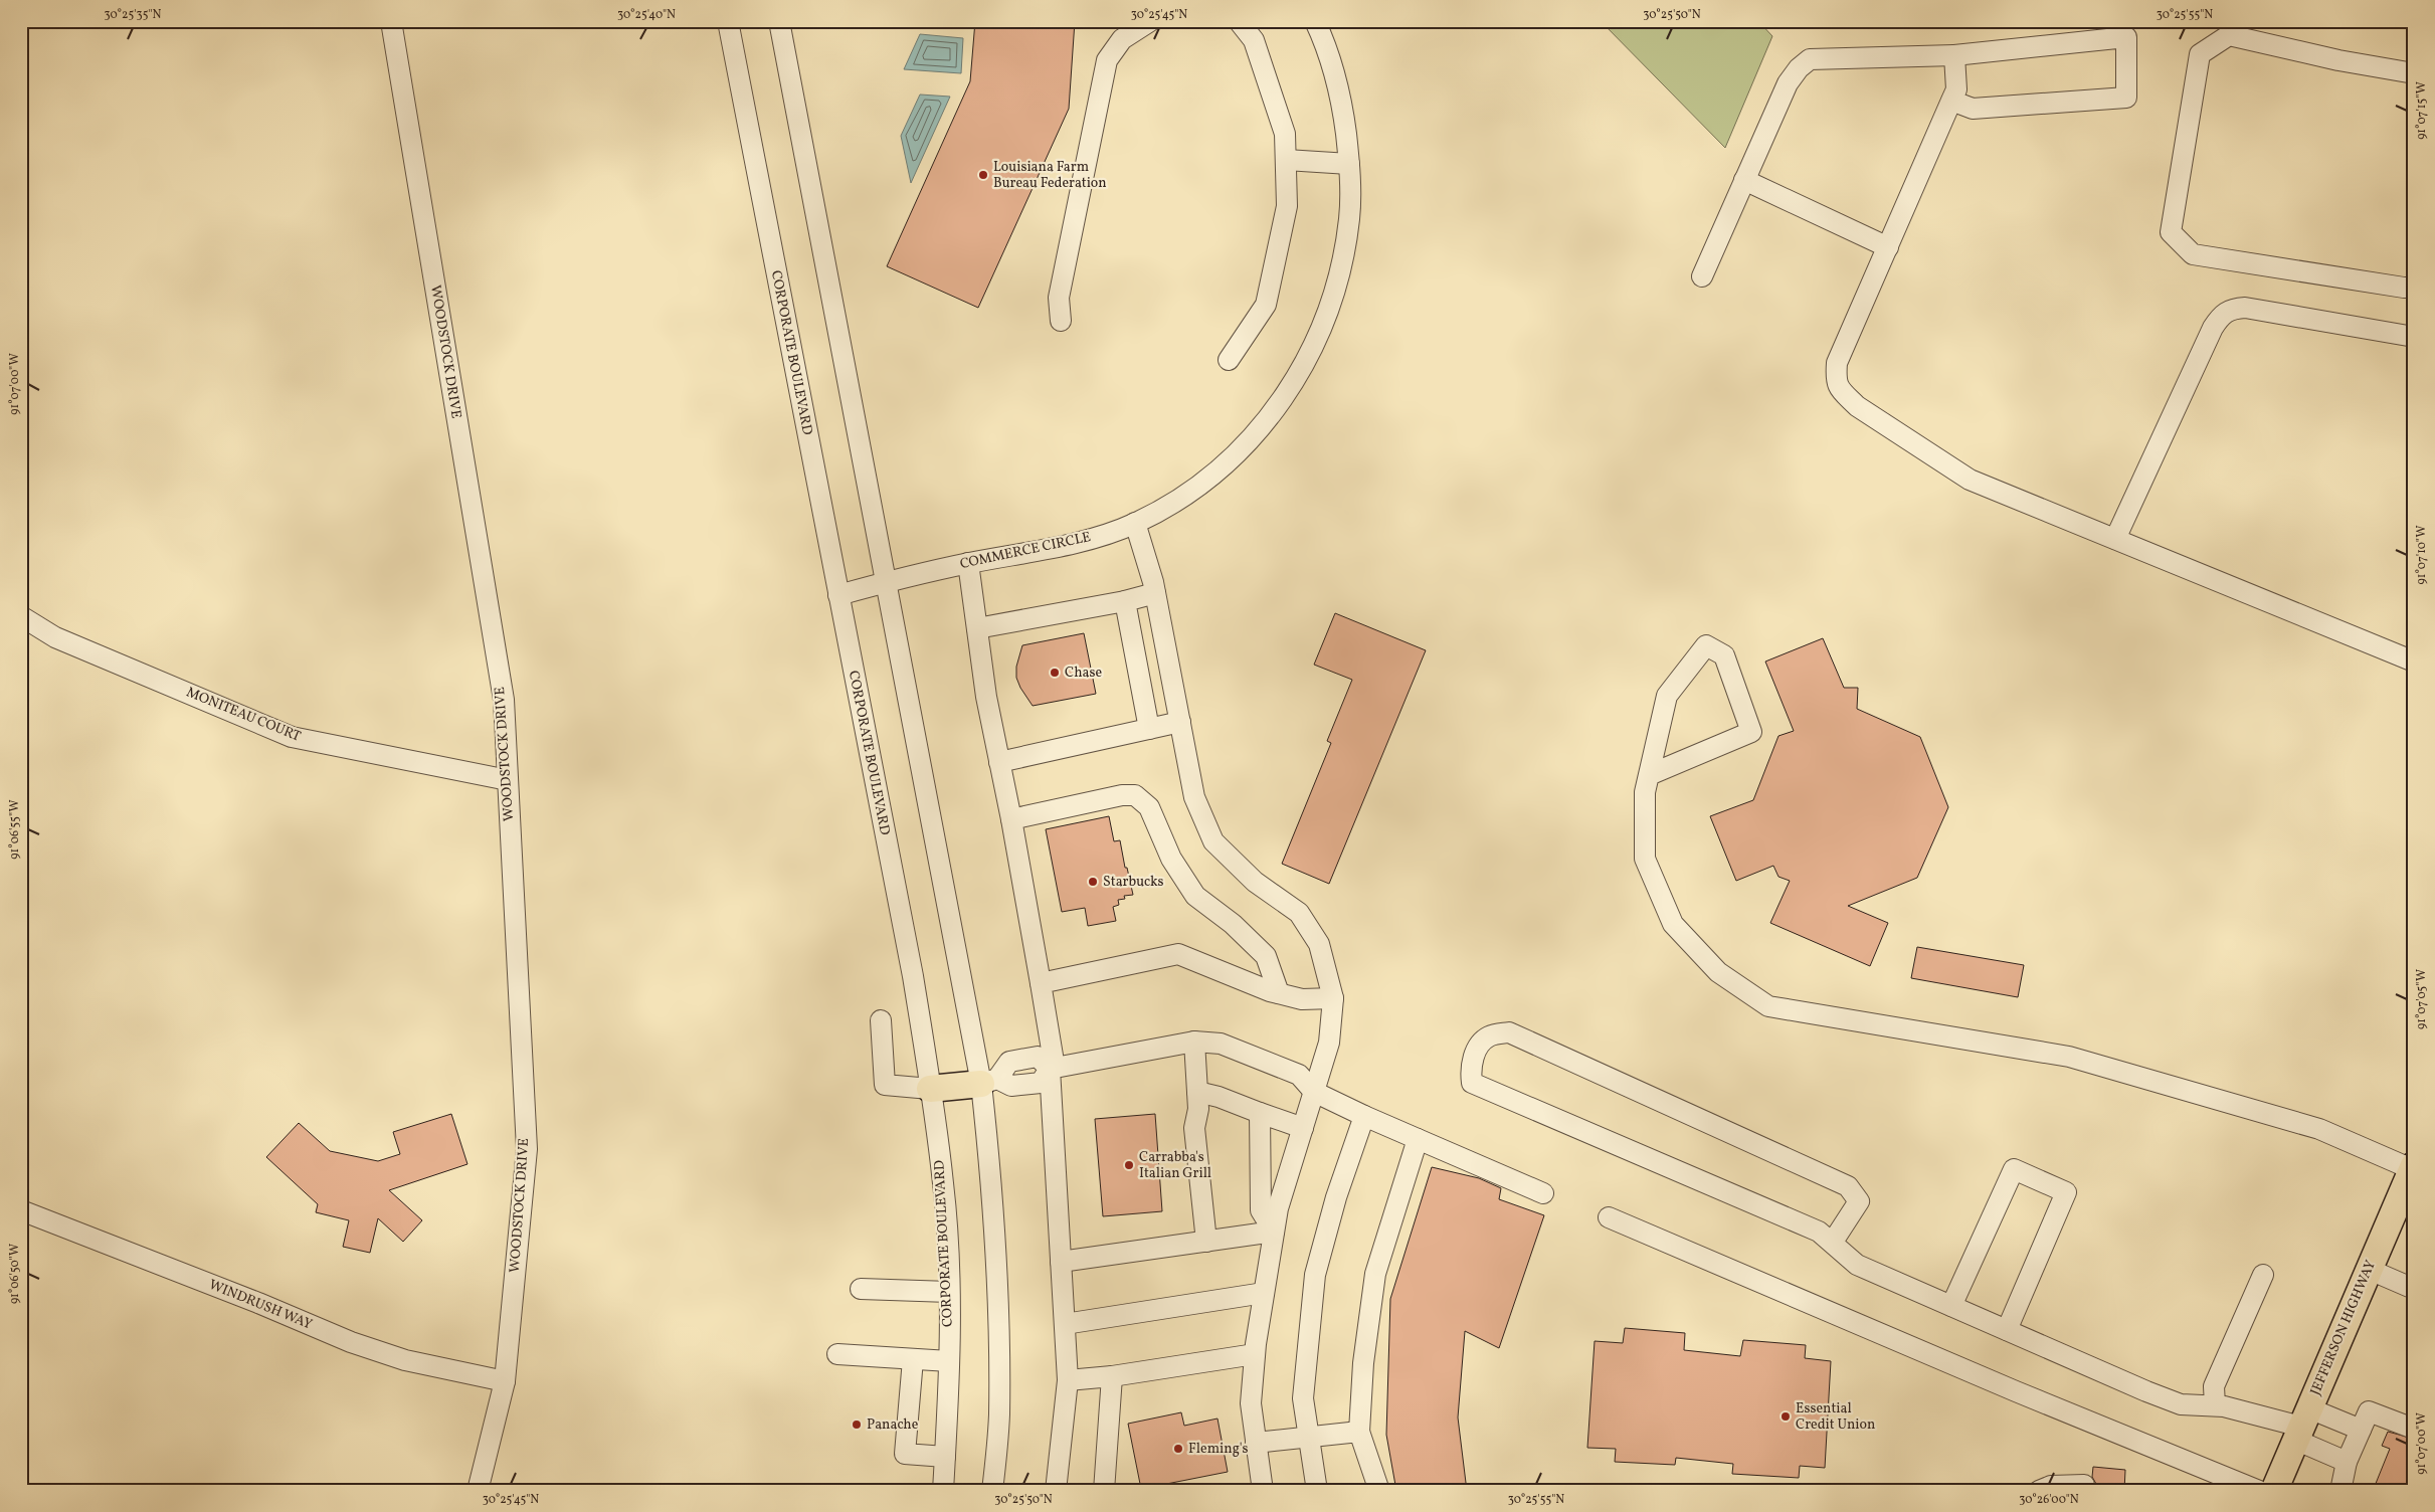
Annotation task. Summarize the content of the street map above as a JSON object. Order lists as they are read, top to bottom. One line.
{"streets":{"main road":["JEFFERSON HIGHWAY"],"street":["WOODSTOCK DRIVE","CORPORATE BOULEVARD","COMMERCE CIRCLE","MONITEAU COURT","WINDRUSH WAY"]},"crossings":[["WOODSTOCK DRIVE","MONITEAU COURT"],["WOODSTOCK DRIVE","WINDRUSH WAY"],["CORPORATE BOULEVARD","COMMERCE CIRCLE"]],"places":["Louisiana Farm Bureau Federation","Chase","Starbucks","Carrabba's Italian Grill","Essential Credit Union","Panache","Fleming's"],"coordinates":["30°25'35\"N","30°25'40\"N","30°25'45\"N","30°25'50\"N","30°25'55\"N","91°07'15\"W","91°07'00\"W","91°07'10\"W","91°06'55\"W","91°07'05\"W","91°06'50\"W","30°26'00\"N"]}
